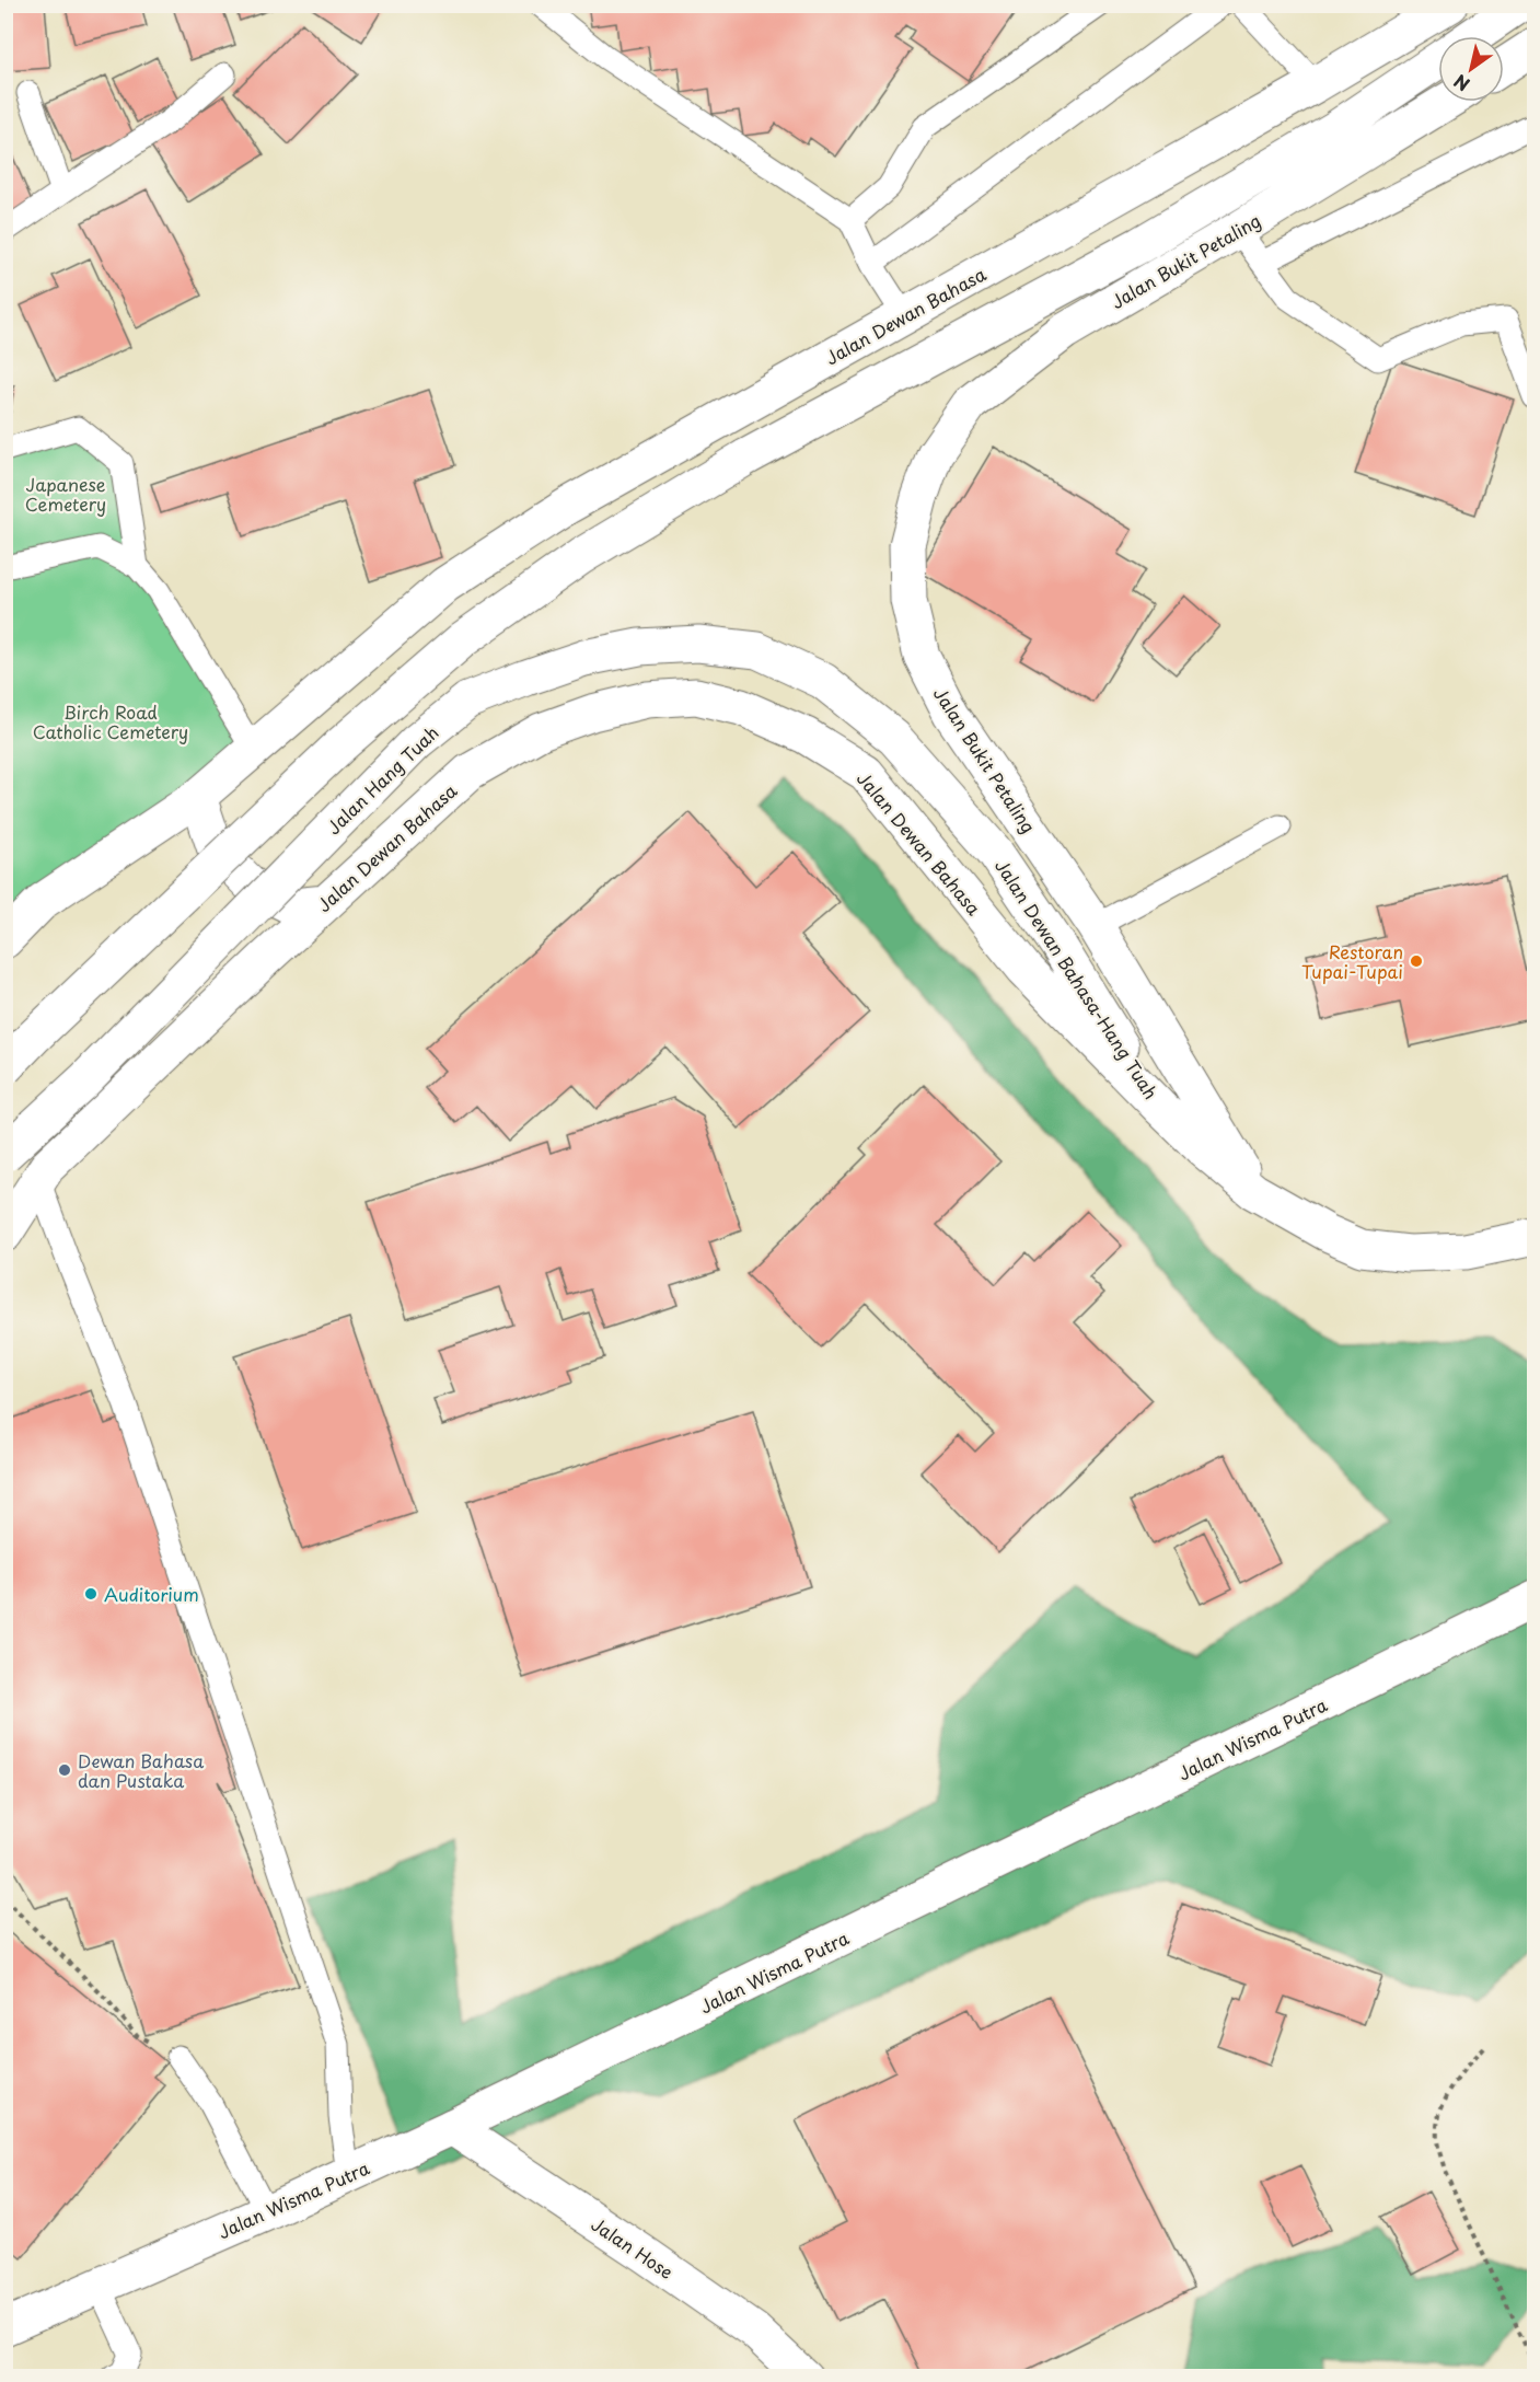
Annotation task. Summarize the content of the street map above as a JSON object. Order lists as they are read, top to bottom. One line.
{"streets":{"main road":["Jalan Bukit Petaling","Jalan Dewan Bahasa","Jalan Hang Tuah","Jalan Dewan Bahasa-Hang Tuah","Jalan Wisma Putra","Jalan Hose"]},"crossings":[["Jalan Bukit Petaling","Jalan Dewan Bahasa"],["Jalan Dewan Bahasa","Jalan Dewan Bahasa-Hang Tuah"],["Jalan Hang Tuah","Jalan Dewan Bahasa-Hang Tuah"],["Jalan Wisma Putra","Jalan Hose"]],"parks":["Japanese Cemetery","Birch Road Catholic Cemetery"],"places":["Restoran Tupai-Tupai","Auditorium","Dewan Bahasa dan Pustaka"],"north":"bottom left"}
